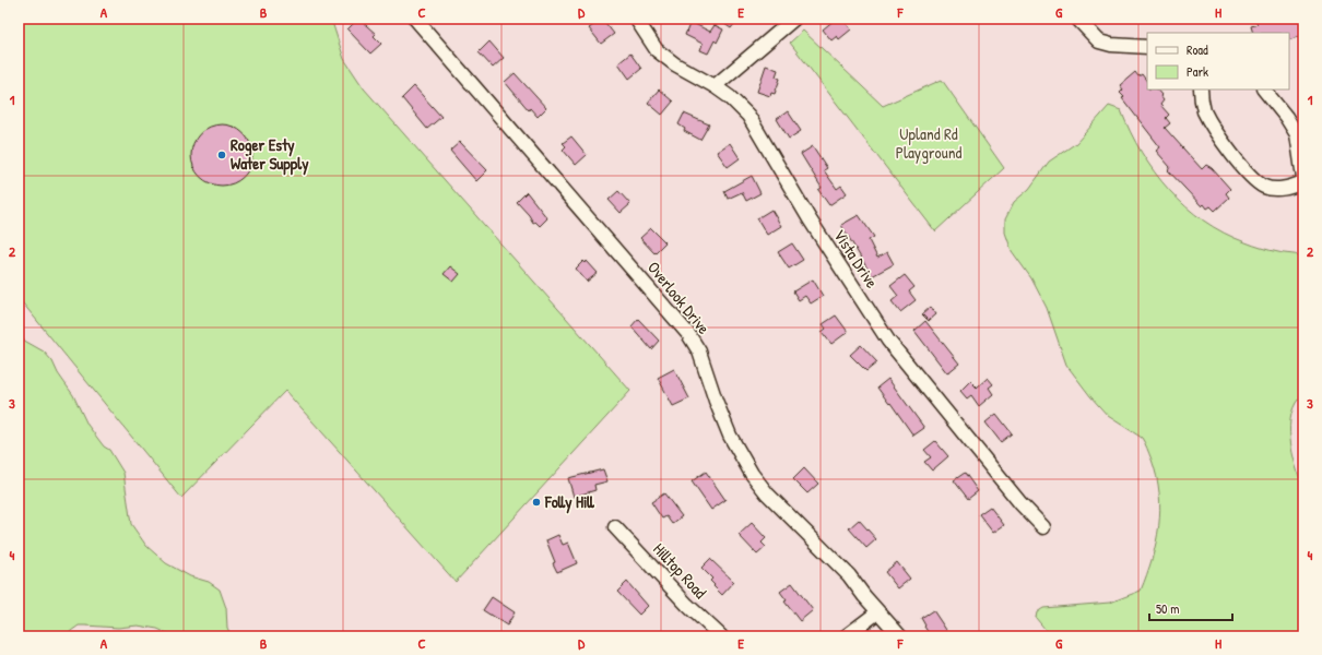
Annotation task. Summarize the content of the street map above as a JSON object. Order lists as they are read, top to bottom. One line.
{"streets":{"street":["Vista Drive","Overlook Drive","Hilltop Road"]},"parks":["Upland Rd Playground"],"places":["Roger Esty Water Supply","Folly Hill"],"legend":["Road","Park"],"scale_bar":"50 m","grid":{"columns":["A","B","C","D","E","F","G","H"],"rows":["1","2","3","4"]}}
